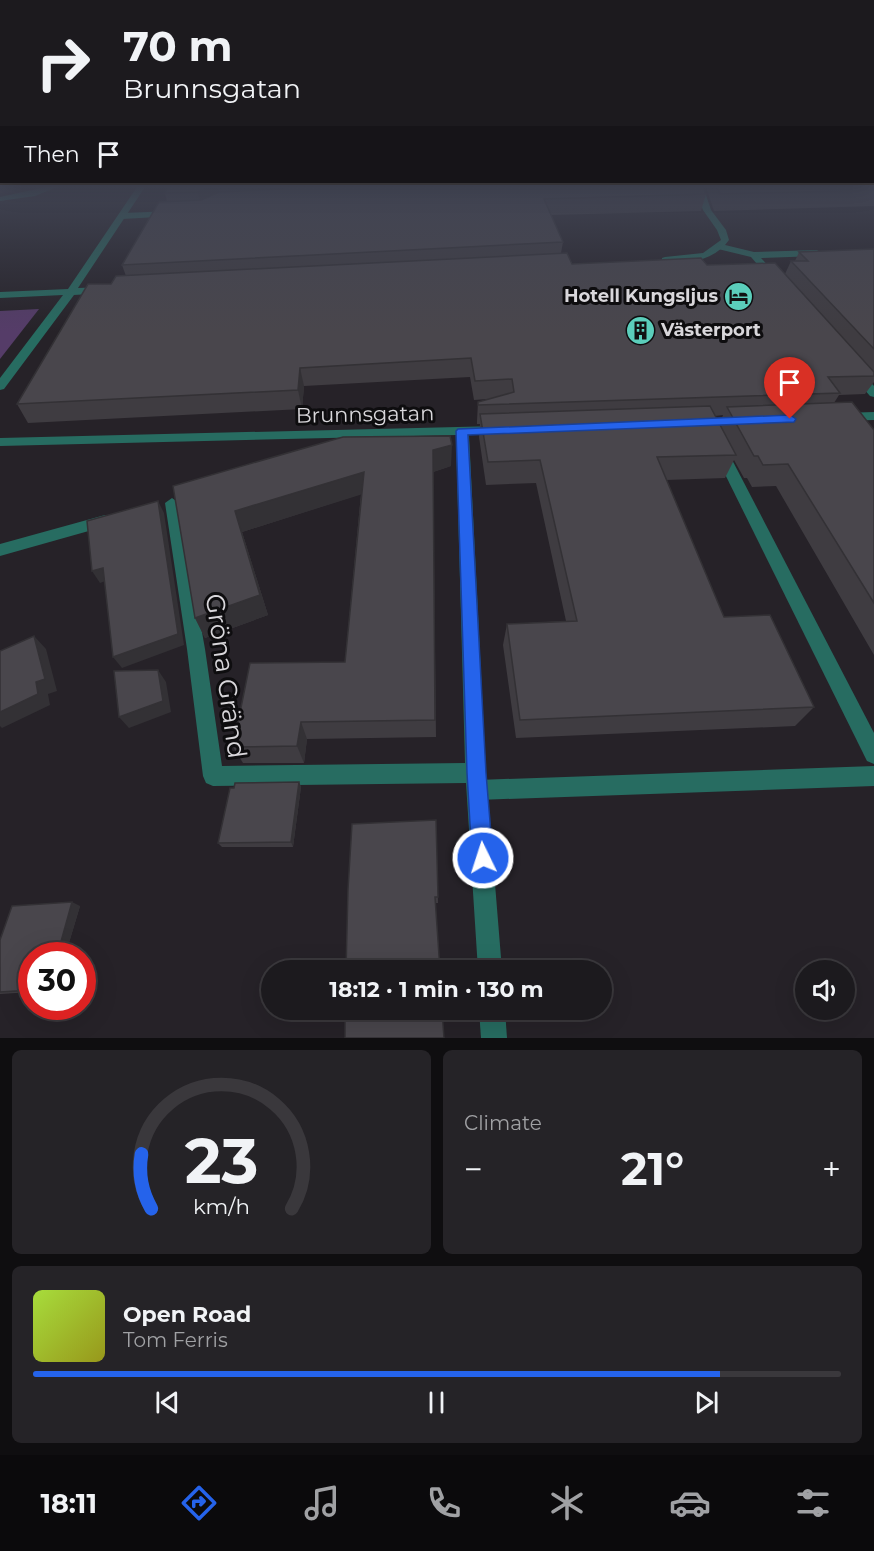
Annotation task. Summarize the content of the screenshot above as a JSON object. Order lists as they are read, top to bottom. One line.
{"streets":{"street":["Brunnsgatan","Gröna Gränd"]},"places":{"hotel":["Hotell Kungsljus"],"building":["Västerport"]},"page":{"turn":["70 m","Brunnsgatan"],"then":"Then","limit":"30","trip":"18:12 · 1 min · 130 m","tile":"Climate","heat":["−","21°","+"],"song":["Open Road","Tom Ferris"],"tabs":"18:11","gauge":["23","km/h"]}}
